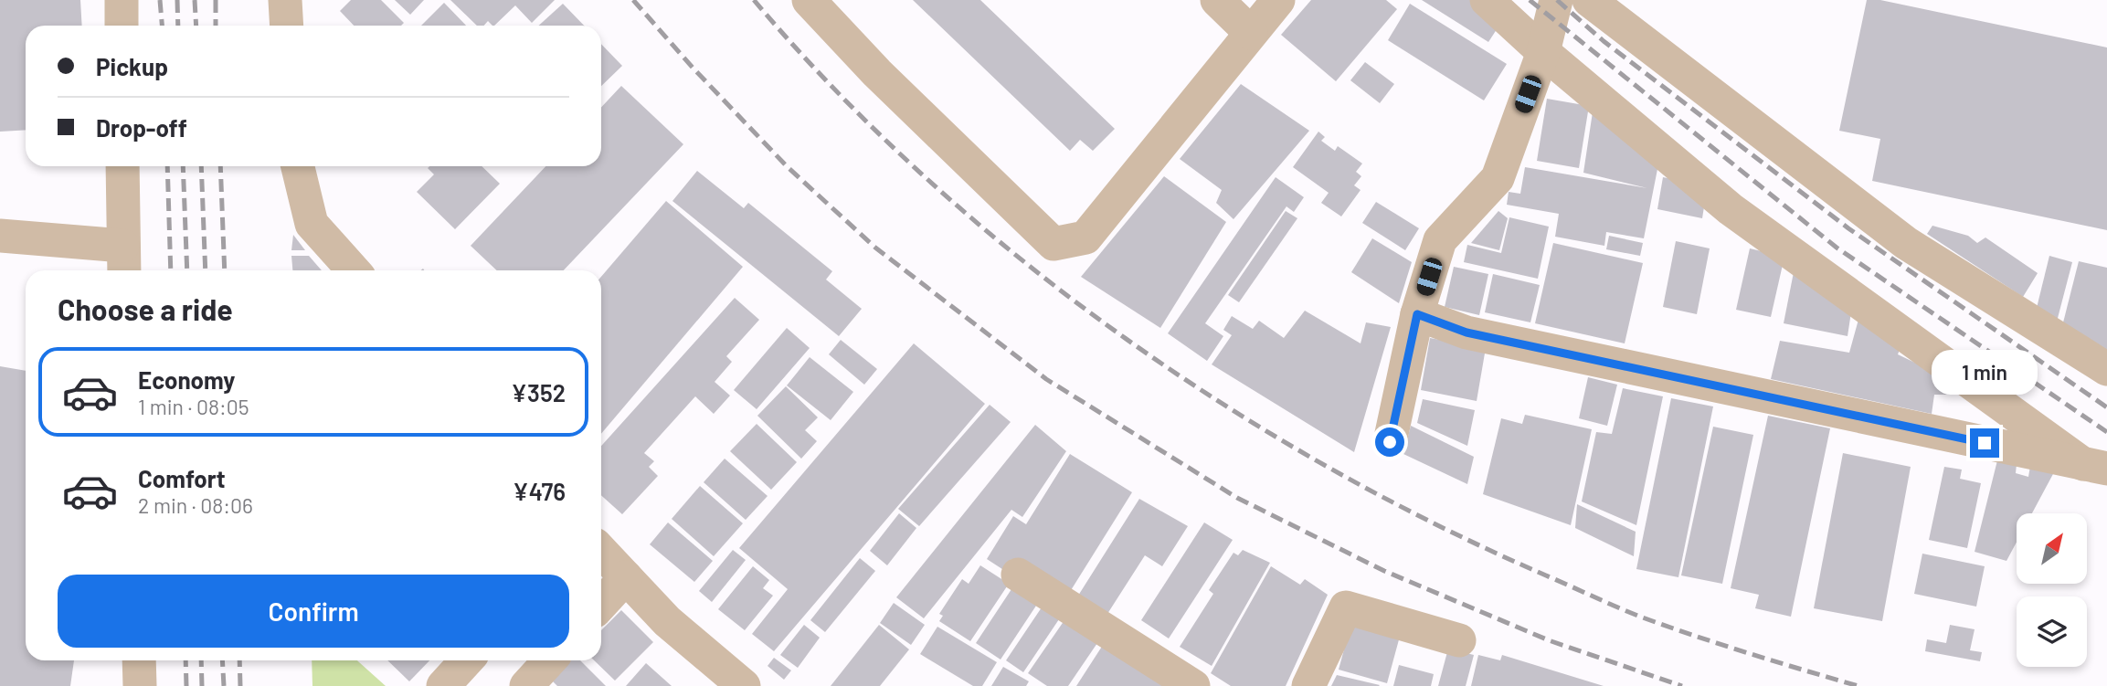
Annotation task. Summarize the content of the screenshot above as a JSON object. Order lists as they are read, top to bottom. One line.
{"north":"top right","page":{"banner":["Pickup","Drop-off"],"heading":"Choose a ride","list":[{"name":"Economy","note":"1 min · 08:05","value":"¥352"},{"name":"Comfort","note":"2 min · 08:06","value":"¥476"}],"bubble":"1 min","buttons":"Confirm"}}
